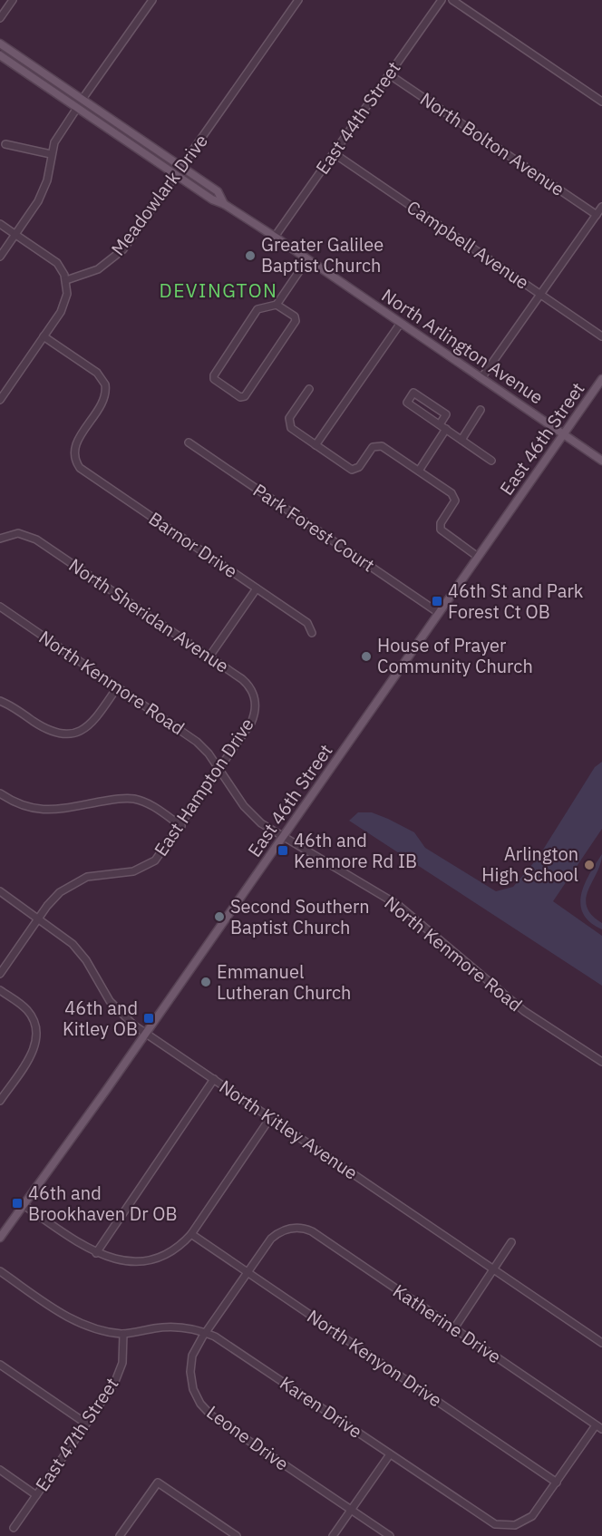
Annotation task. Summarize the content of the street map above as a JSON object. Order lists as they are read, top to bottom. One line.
{"streets":{"main road":["North Arlington Avenue","East 46th Street"],"street":["East 44th Street","North Bolton Avenue","Meadowlark Drive","Campbell Avenue","Park Forest Court","Barnor Drive","North Sheridan Avenue","North Kenmore Road","East Hampton Drive","North Kitley Avenue","Katherine Drive","North Kenyon Drive","Karen Drive","East 47th Street","Leone Drive"]},"crossings":[["East 44th Street","North Bolton Avenue"],["East 44th Street","Campbell Avenue"],["East 44th Street","North Arlington Avenue"],["Meadowlark Drive","North Arlington Avenue"],["North Arlington Avenue","East 46th Street"],["East 46th Street","Park Forest Court"],["East 46th Street","North Kenmore Road"],["East 46th Street","North Kitley Avenue"],["North Sheridan Avenue","East Hampton Drive"],["North Kenmore Road","East Hampton Drive"],["East Hampton Drive","North Kitley Avenue"],["Katherine Drive","Karen Drive"],["Katherine Drive","Leone Drive"],["North Kenyon Drive","Karen Drive"],["North Kenyon Drive","Leone Drive"],["Karen Drive","East 47th Street"],["Karen Drive","Leone Drive"]],"districts":["DEVINGTON"],"places":{"other":["Greater Galilee Baptist Church","House of Prayer Community Church","Arlington High School","Second Southern Baptist Church","Emmanuel Lutheran Church"],"transit":["46th St and Park Forest Ct OB","46th and Kenmore Rd IB","46th and Kitley OB","46th and Brookhaven Dr OB"]}}
